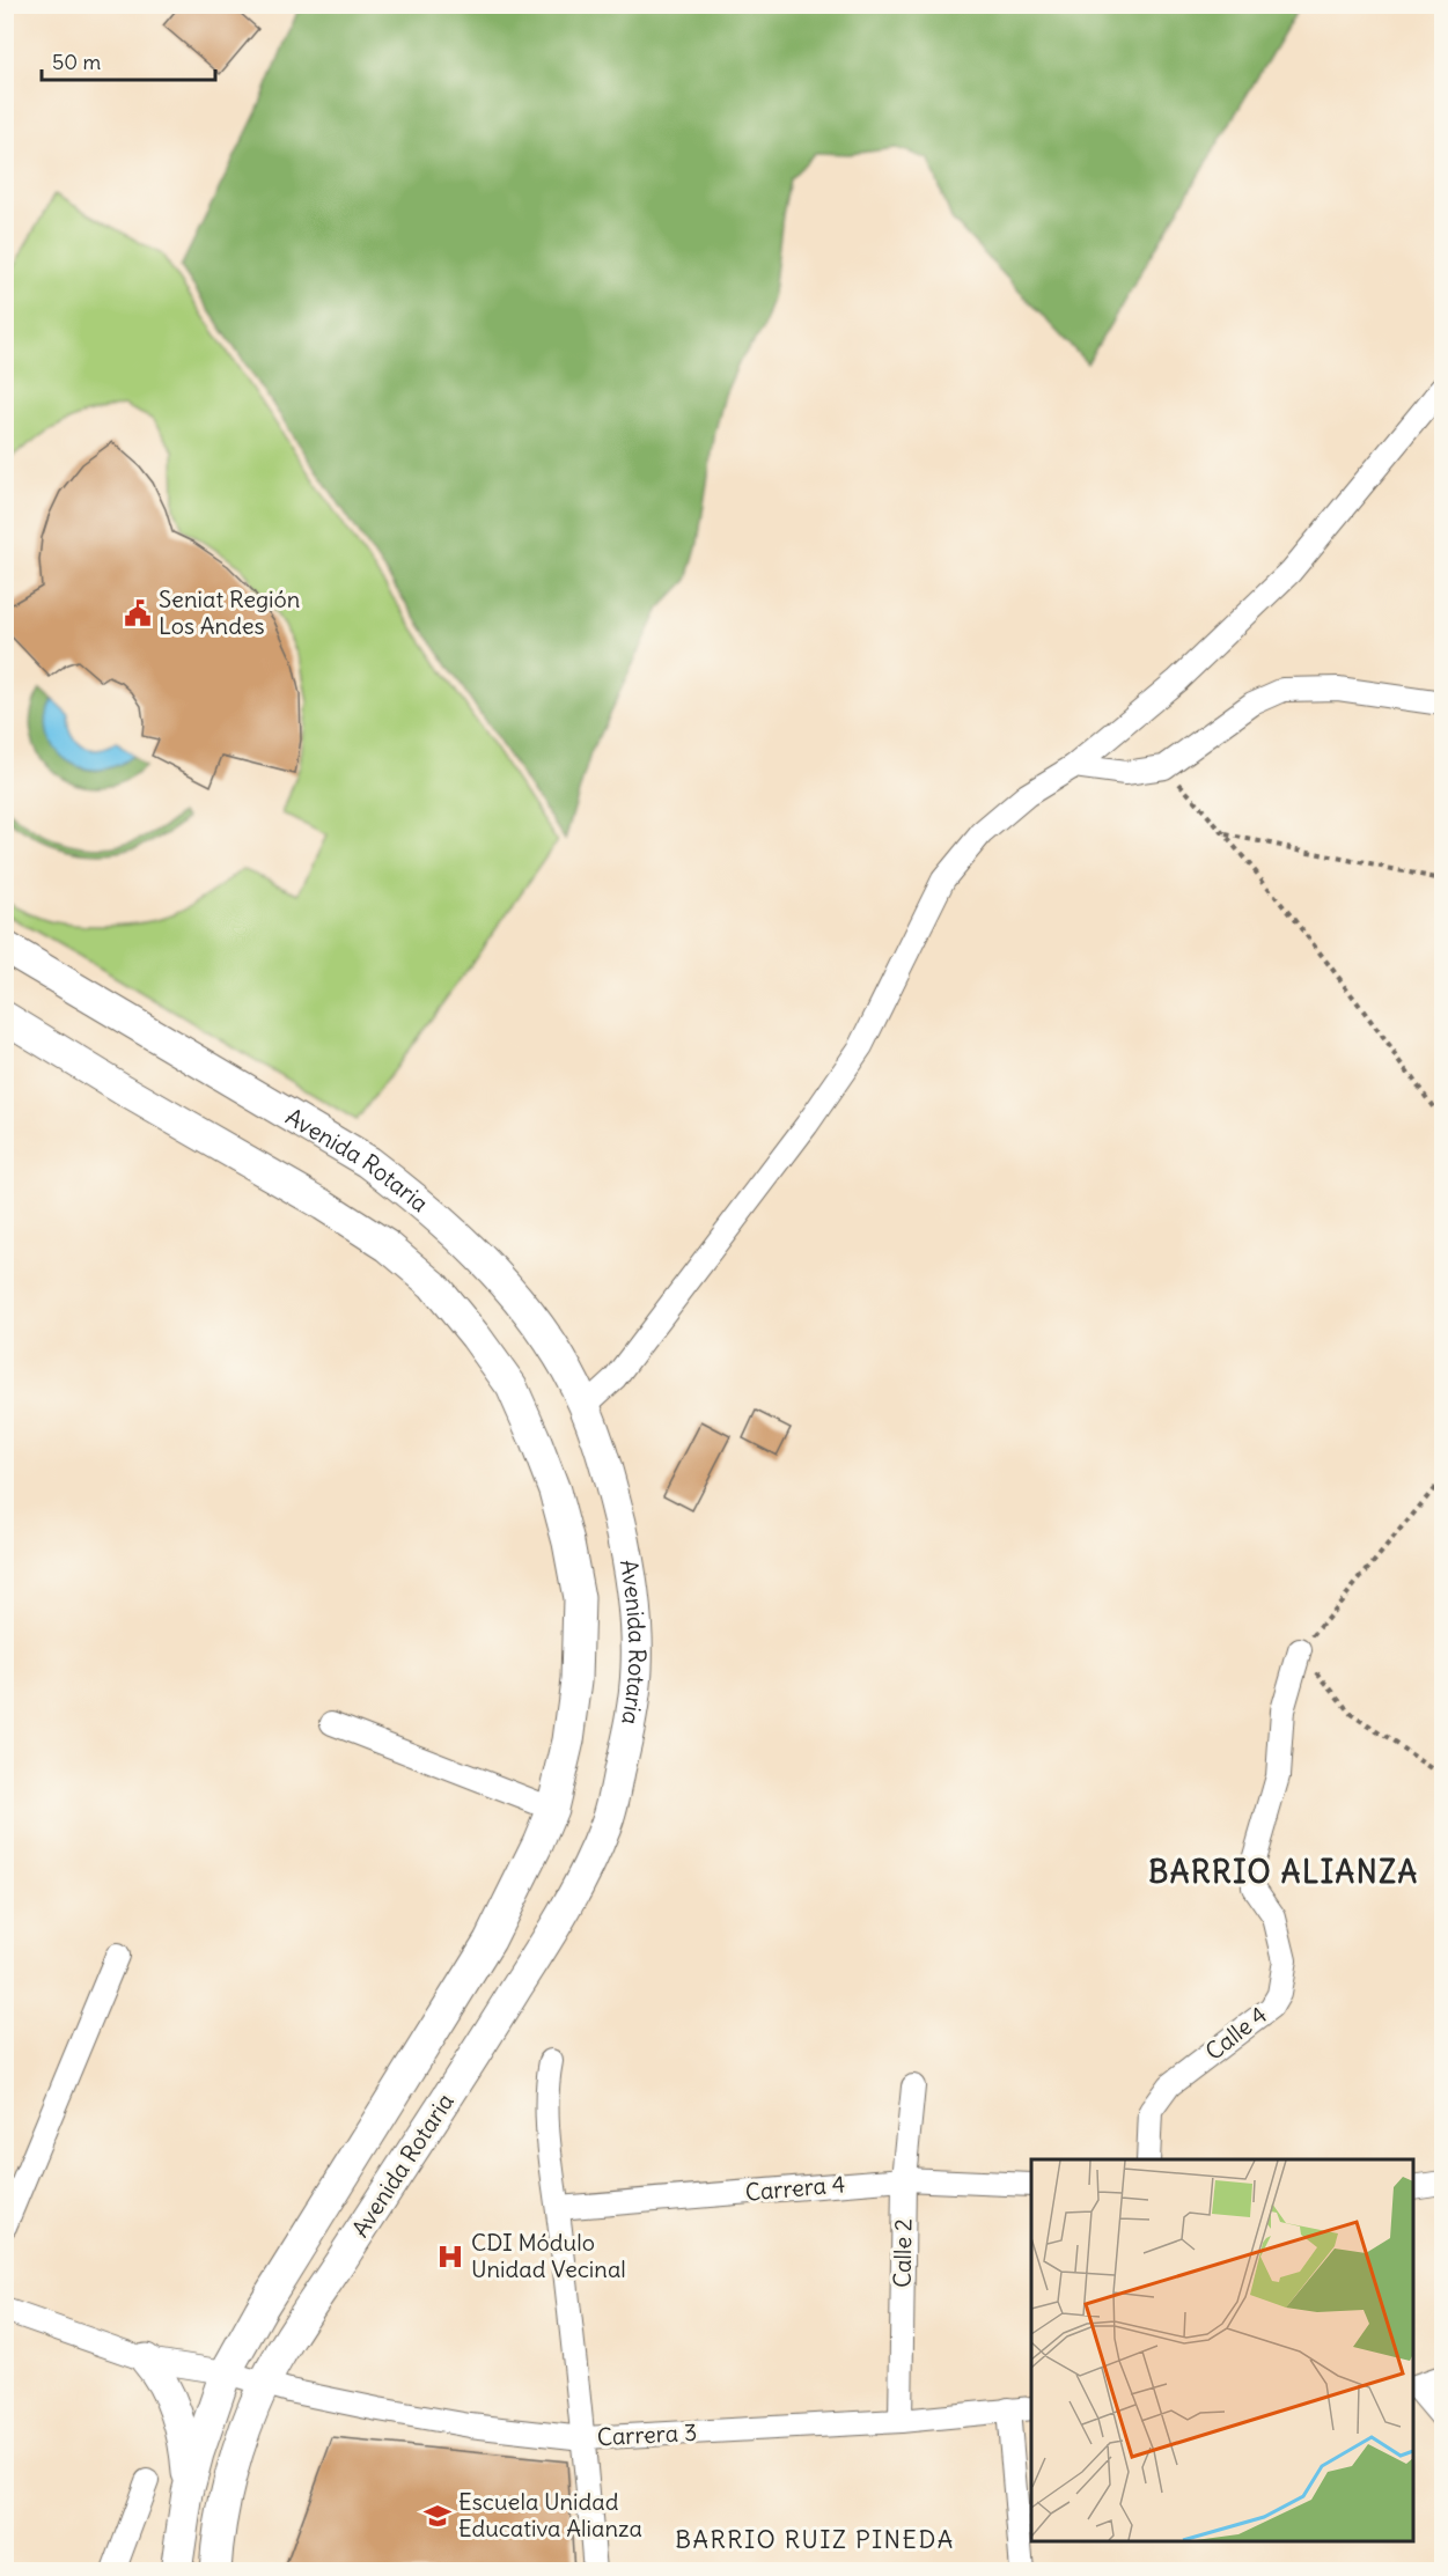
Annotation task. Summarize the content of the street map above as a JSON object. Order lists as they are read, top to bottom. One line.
{"streets":{"main road":["Avenida Rotaria"],"street":["Calle 4","Carrera 4","Calle 2","Carrera 3"]},"crossings":[["Avenida Rotaria","Carrera 3"],["Carrera 4","Calle 2"],["Calle 2","Carrera 3"]],"districts":["BARRIO ALIANZA","BARRIO RUIZ PINEDA"],"places":{"public building":["Seniat Región Los Andes"],"hospital":["CDI Módulo Unidad Vecinal"],"school or university":["Escuela Unidad Educativa Alianza"]},"scale_bar":"50 m"}
